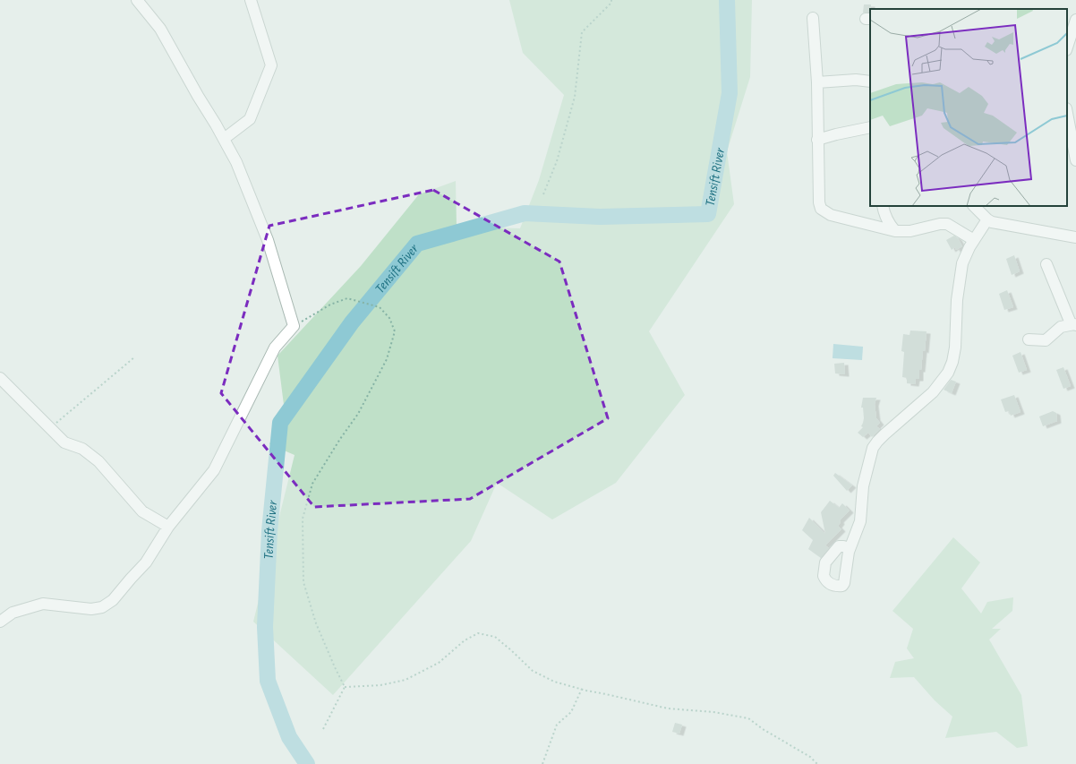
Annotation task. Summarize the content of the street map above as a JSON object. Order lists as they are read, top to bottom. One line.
{"water":["Tensift River"]}
